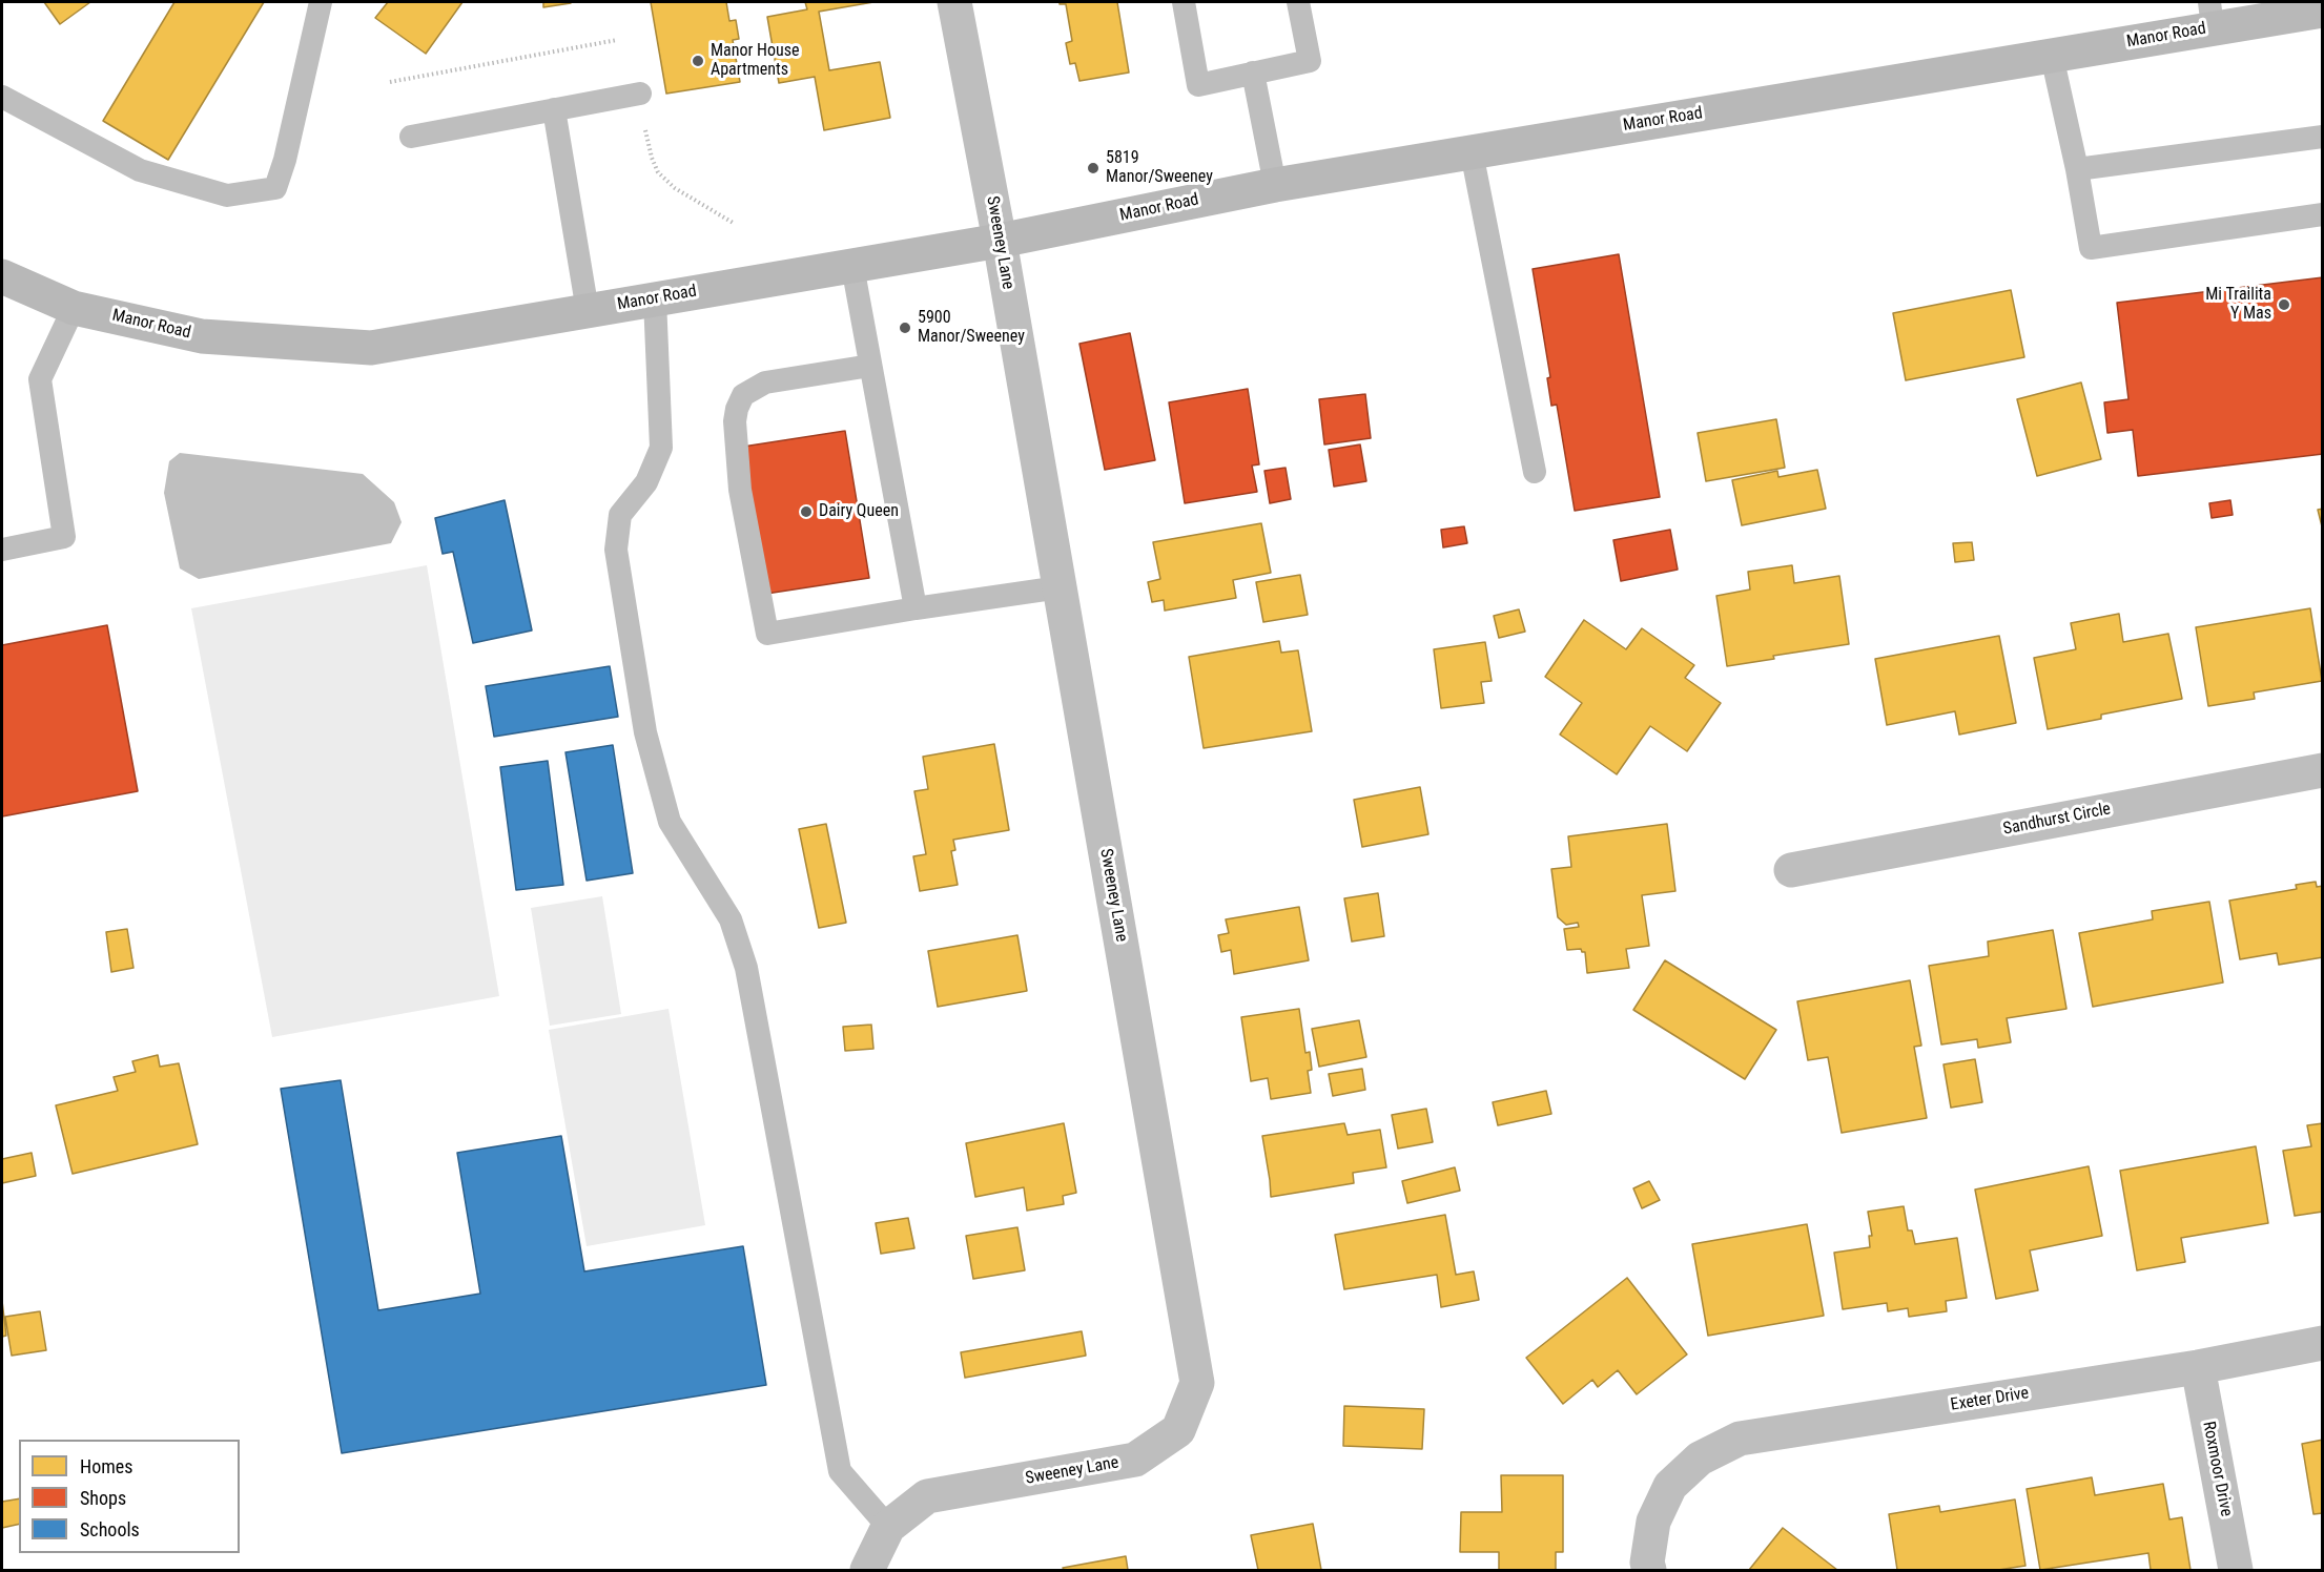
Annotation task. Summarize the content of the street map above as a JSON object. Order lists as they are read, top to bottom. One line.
{"streets":{"main road":["Manor Road"],"street":["Sweeney Lane","Sandhurst Circle","Exeter Drive","Roxmoor Drive"]},"crossings":[["Manor Road","Sweeney Lane"],["Exeter Drive","Roxmoor Drive"]],"places":["Manor House Apartments","5819 Manor/Sweeney","Mi Trailita Y Mas","5900 Manor/Sweeney","Dairy Queen"],"legend":["Homes","Shops","Schools"]}
